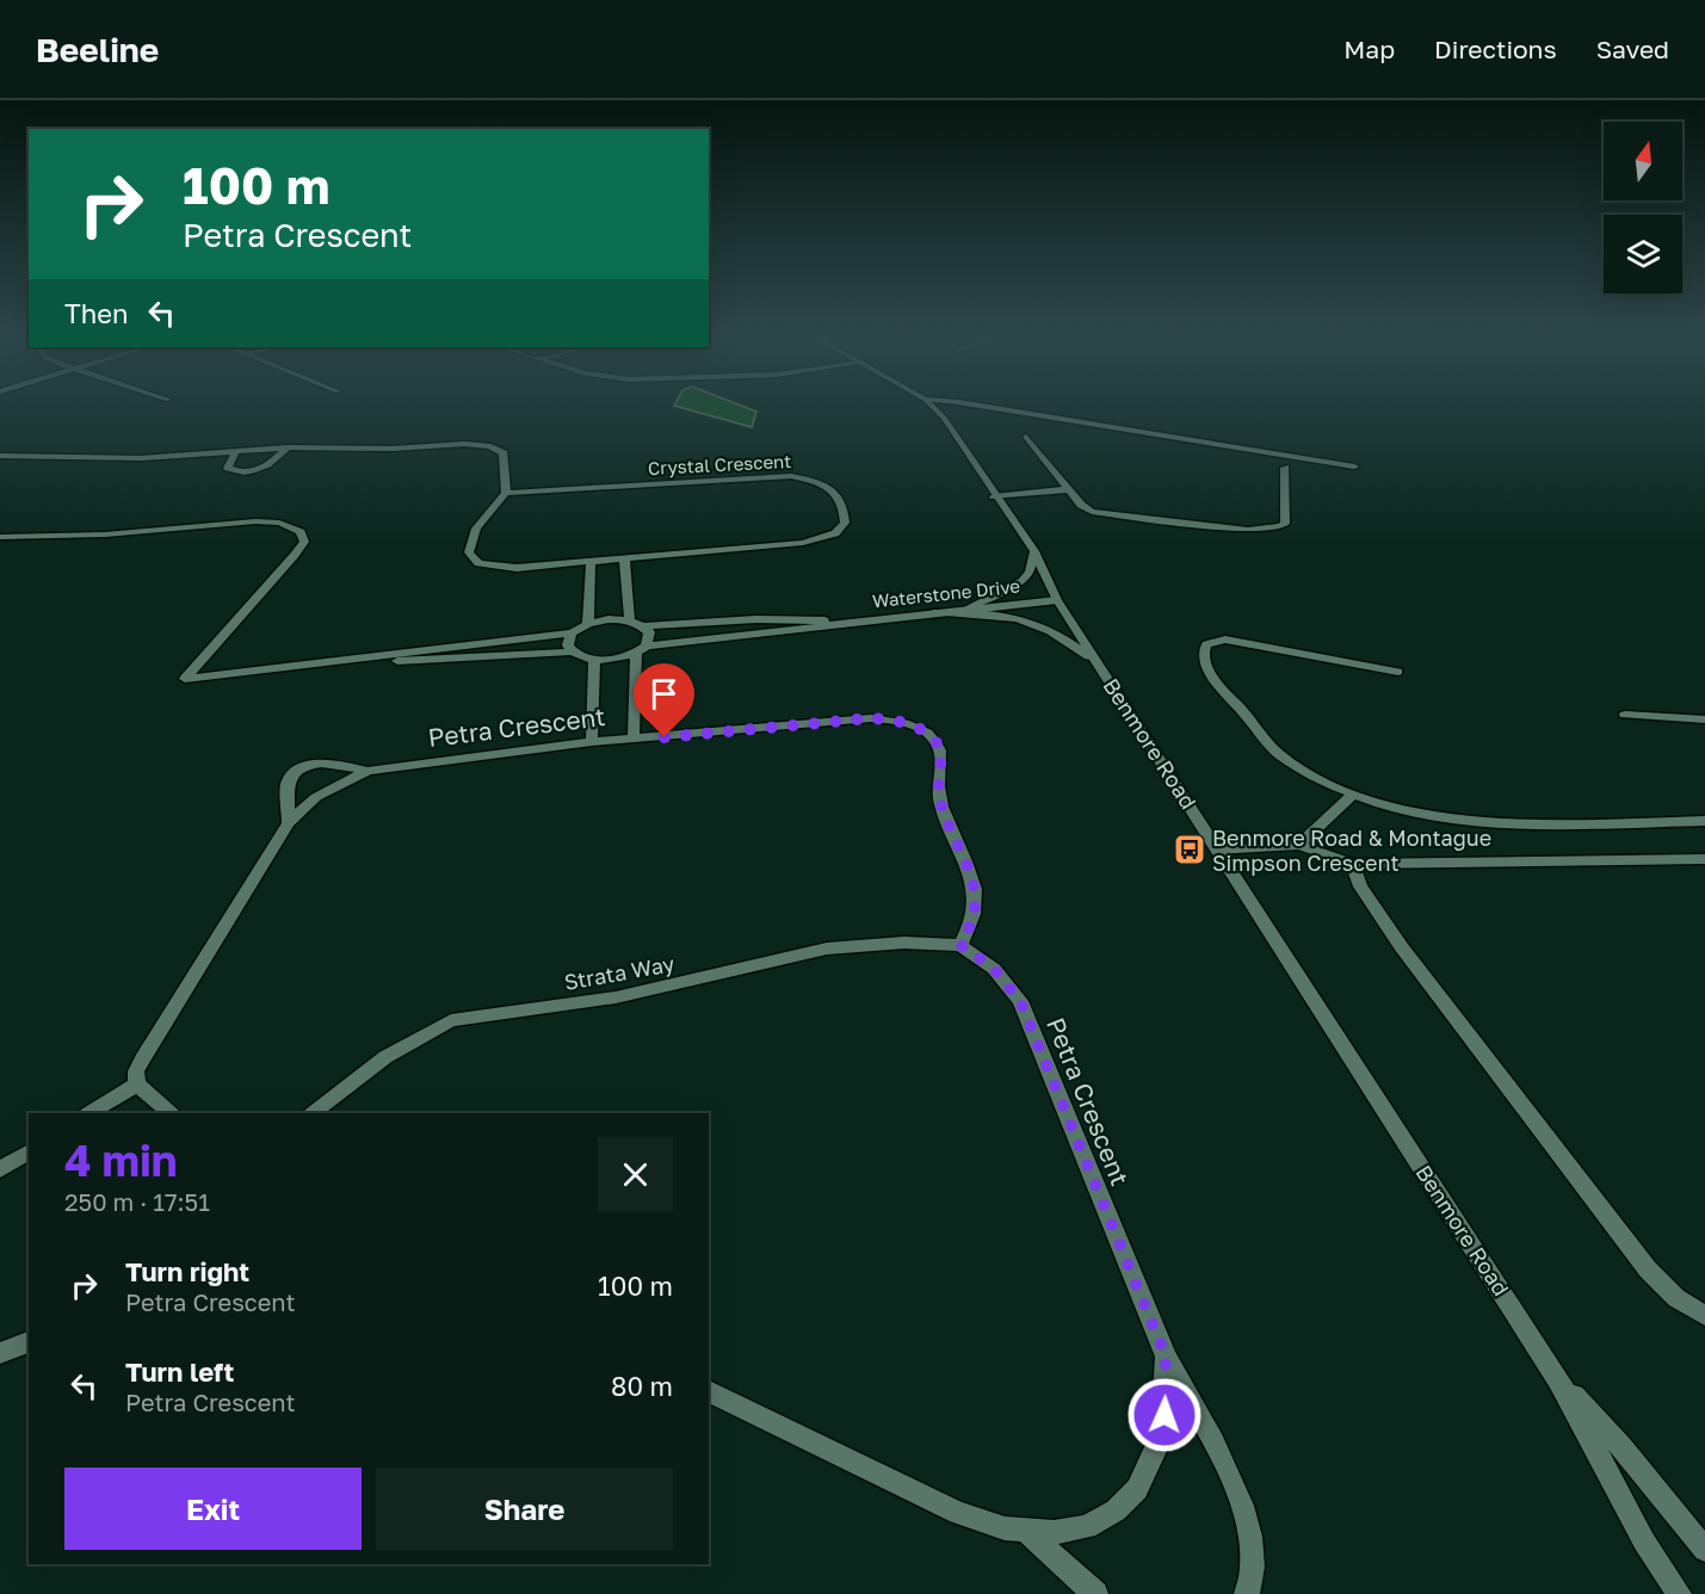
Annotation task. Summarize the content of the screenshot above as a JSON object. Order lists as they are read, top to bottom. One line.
{"streets":{"street":["Crystal Crescent","Waterstone Drive","Petra Crescent","Benmore Road","Strata Way"]},"crossings":[["Waterstone Drive","Benmore Road"],["Petra Crescent","Strata Way"]],"places":{"bus stop":["Benmore Road & Montague Simpson Crescent"]},"north":"top","page":{"header":"Beeline","nav":["Map","Directions","Saved"],"turn":["100 m","Petra Crescent"],"then":"Then","heading":["4 min","250 m · 17:51"],"list":[{"name":"Turn right","note":"Petra Crescent","value":"100 m"},{"name":"Turn left","note":"Petra Crescent","value":"80 m"}],"buttons":["Exit","Share"]}}
